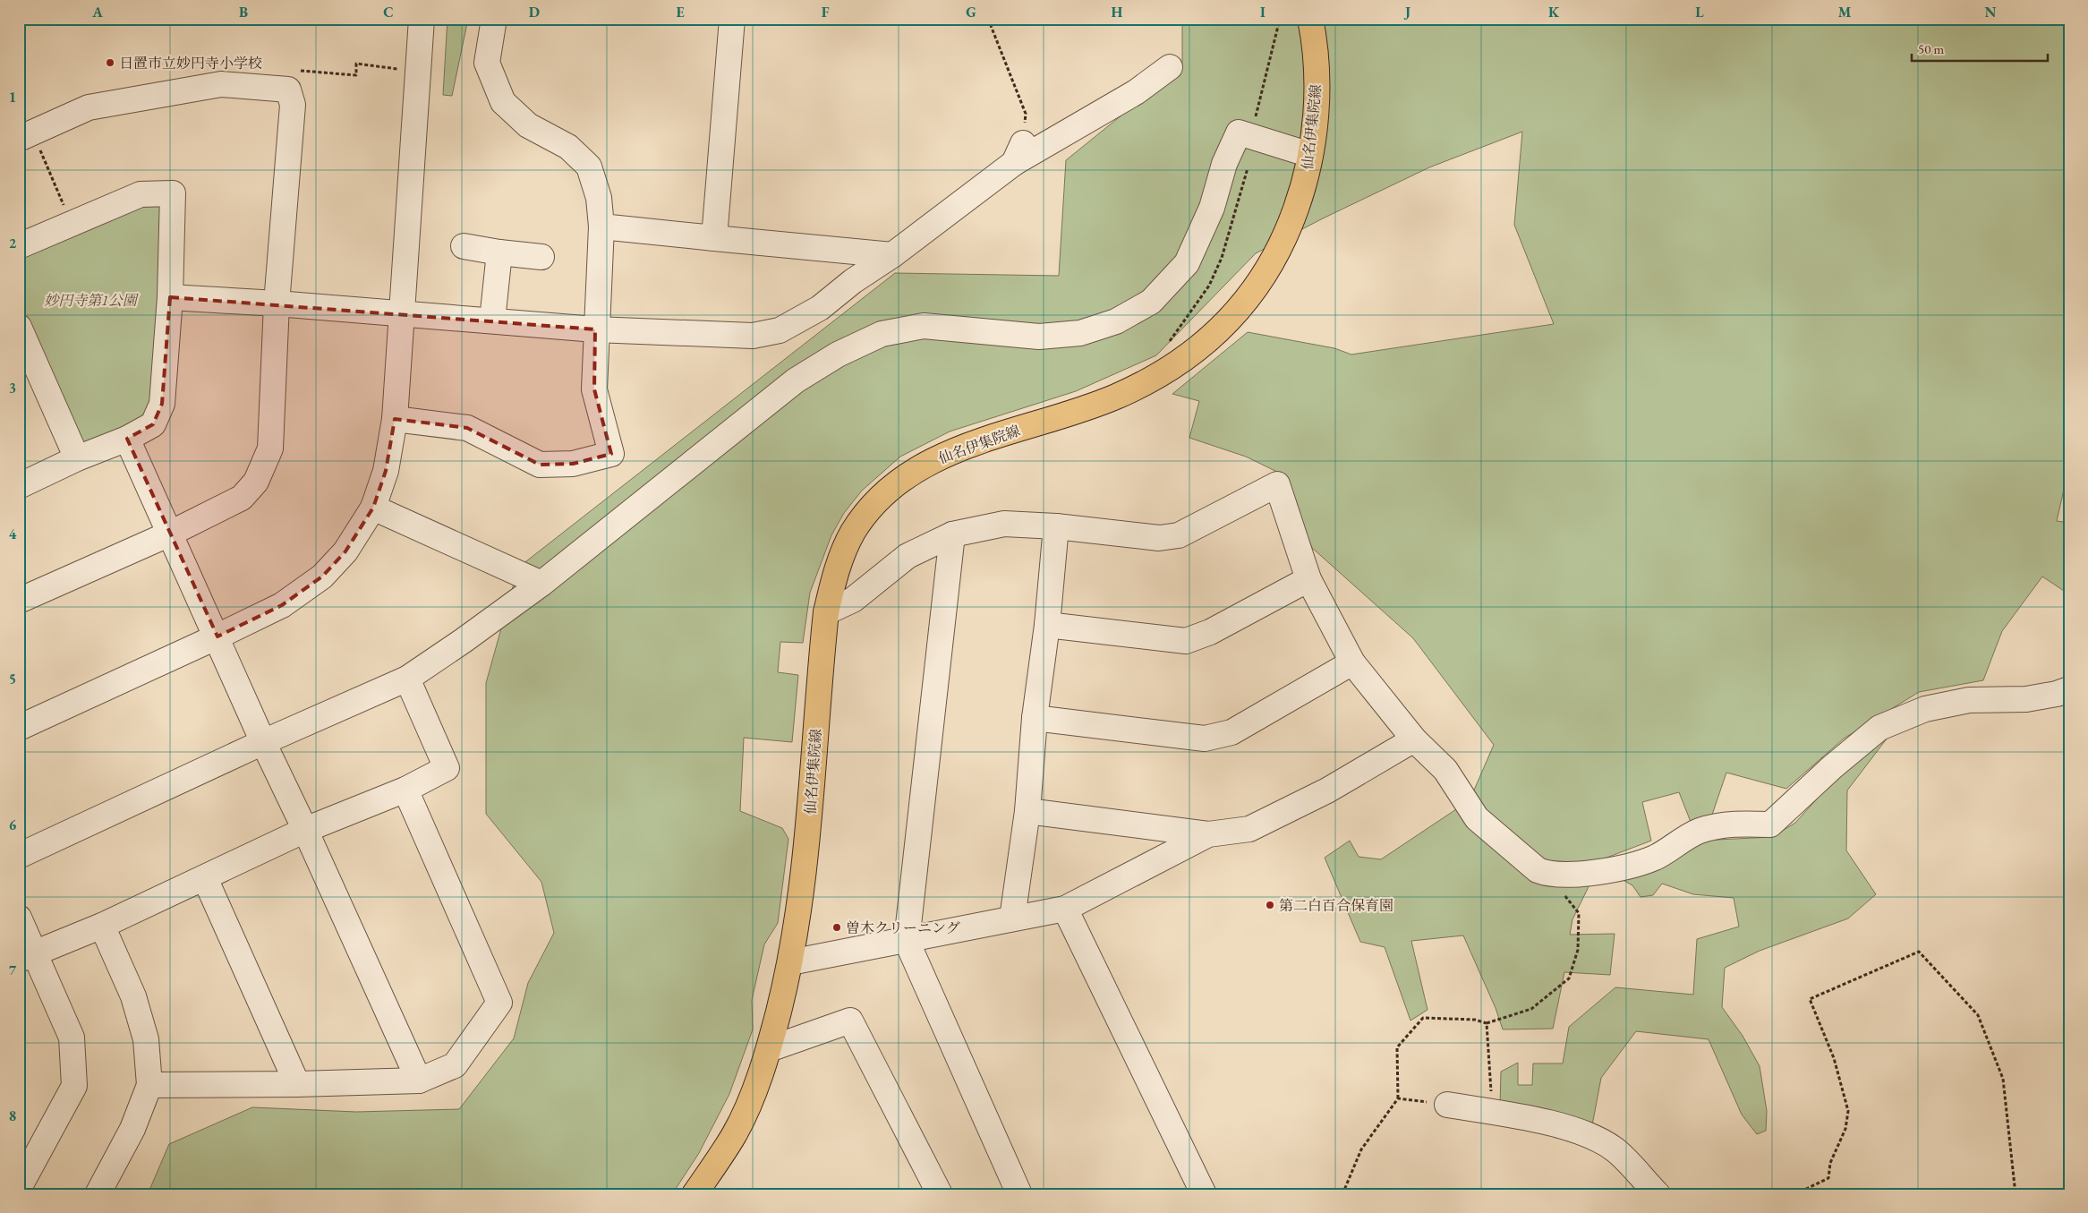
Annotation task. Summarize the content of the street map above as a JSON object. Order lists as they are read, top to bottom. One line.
{"streets":{"main road":["仙名伊集院線"]},"parks":["妙円寺第1公園"],"places":["日置市立妙円寺小学校","第二白百合保育園","曽木クリーニング"],"scale_bar":"50 m","grid":{"columns":["A","B","C","D","E","F","G","H","I","J","K","L","M","N"],"rows":["1","2","3","4","5","6","7","8"]}}
